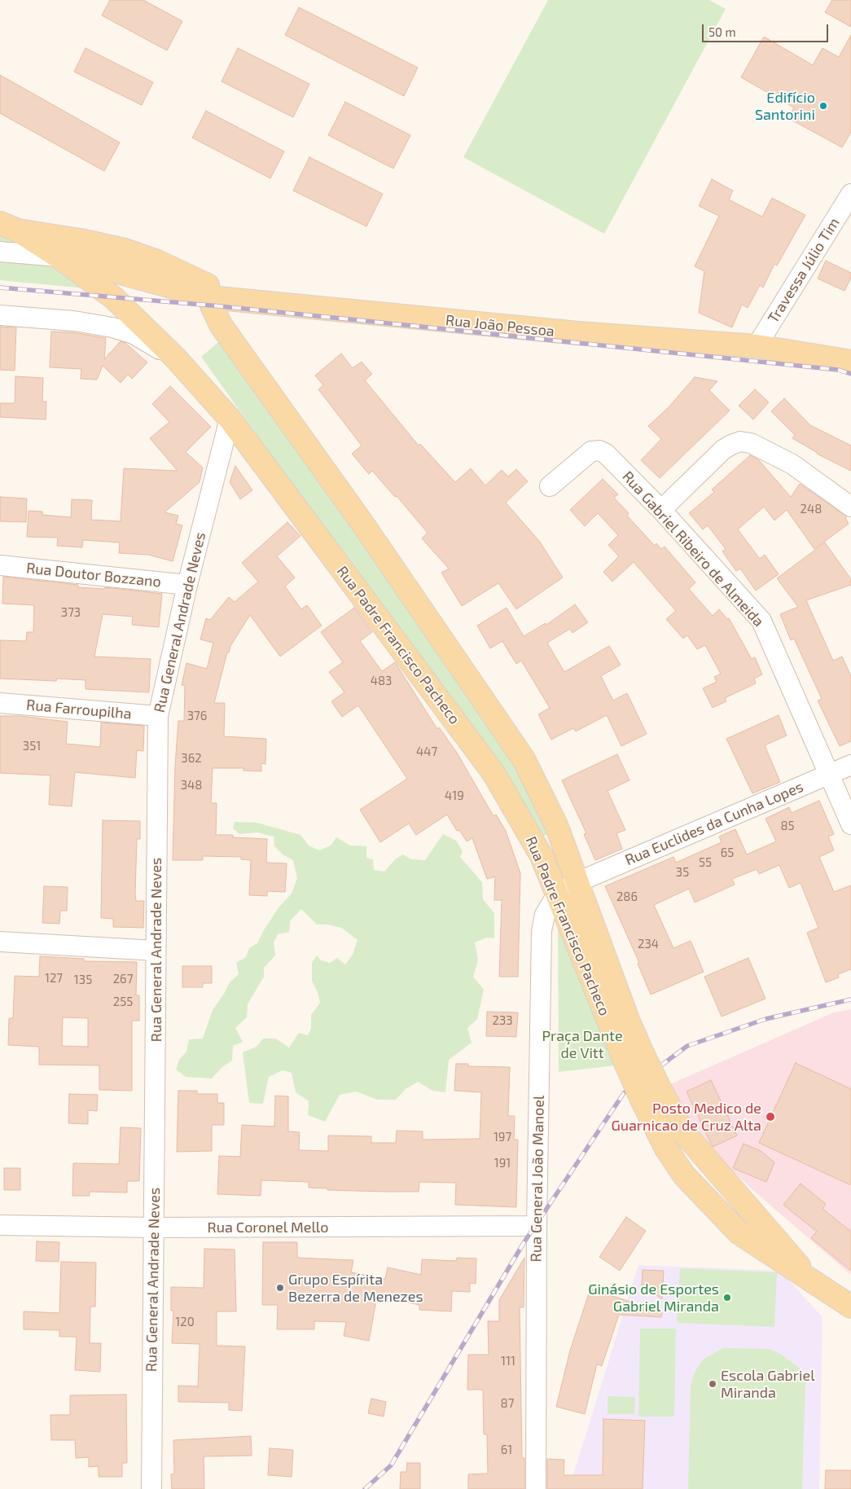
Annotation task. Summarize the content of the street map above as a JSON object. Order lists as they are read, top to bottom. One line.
{"streets":{"main road":["Rua João Pessoa","Rua Padre Francisco Pacheco"],"street":["Travessa Júlio Tim","Rua Gabriel Ribeiro de Almeida","Rua Doutor Bozzano","Rua General Andrade Neves","Rua Farroupilha","Rua Euclides da Cunha Lopes","Rua General João Manoel","Rua Coronel Mello"]},"crossings":[["Travessa Júlio Tim","Rua João Pessoa"],["Rua João Pessoa","Rua Padre Francisco Pacheco"],["Rua Gabriel Ribeiro de Almeida","Rua Euclides da Cunha Lopes"],["Rua Doutor Bozzano","Rua General Andrade Neves"],["Rua General Andrade Neves","Rua Padre Francisco Pacheco"],["Rua General Andrade Neves","Rua Farroupilha"],["Rua General Andrade Neves","Rua Coronel Mello"],["Rua Padre Francisco Pacheco","Rua Euclides da Cunha Lopes"],["Rua Padre Francisco Pacheco","Rua General João Manoel"],["Rua Euclides da Cunha Lopes","Rua General João Manoel"],["Rua General João Manoel","Rua Coronel Mello"]],"parks":["Praça Dante de Vitt"],"places":["Edifício Santorini","Posto Medico de Guarnicao de Cruz Alta","Grupo Espírita Bezerra de Menezes","Ginásio de Esportes Gabriel Miranda","Escola Gabriel Miranda"],"house_numbers":["248","373","483","376","351","447","362","348","419","85","65","55","35","286","234","127","267","135","255","233","197","191","120","111","87","61"],"scale_bar":"50 m"}
